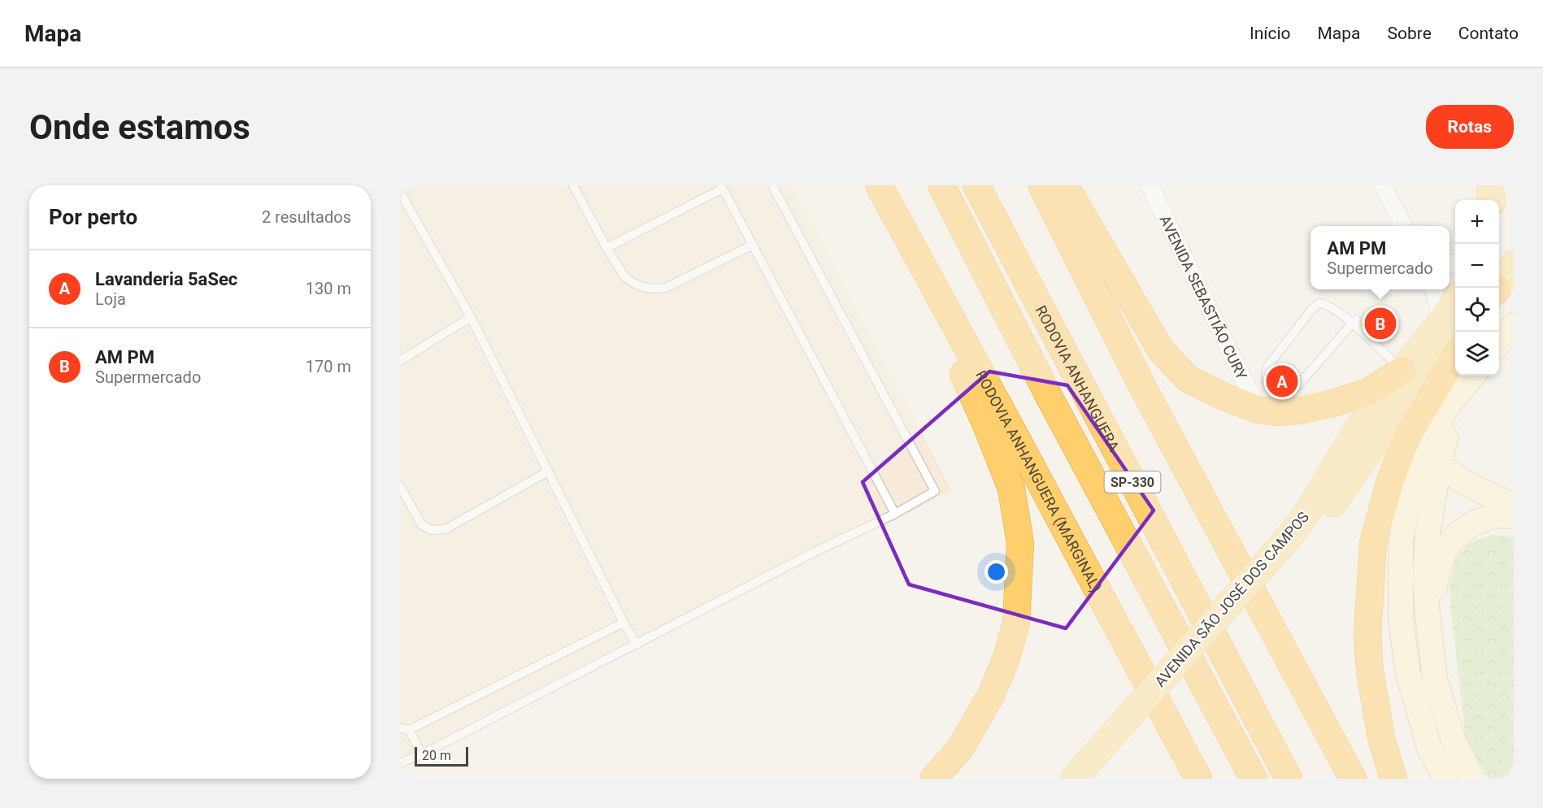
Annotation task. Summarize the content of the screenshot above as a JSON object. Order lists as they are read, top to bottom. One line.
{"streets":{"highway":["RODOVIA ANHANGUERA","RODOVIA ANHANGUERA (MARGINAL)","SP-330"],"main road":["AVENIDA SÃO JOSÉ DOS CAMPOS"],"street":["AVENIDA SEBASTIÃO CURY"]},"scale_bar":"20 m","page":{"header":"Mapa","nav":["Início","Mapa","Sobre","Contato"],"buttons":"Rotas","title":"Onde estamos","heading":["Por perto","2 resultados"],"map_buttons":["+","−"],"popup":["AM PM","Supermercado"],"list":[{"mark":"A","name":"Lavanderia 5aSec","note":"Loja","value":"130 m"},{"mark":"B","name":"AM PM","note":"Supermercado","value":"170 m"}],"pins":["B","A"],"scale":"20 m"}}
